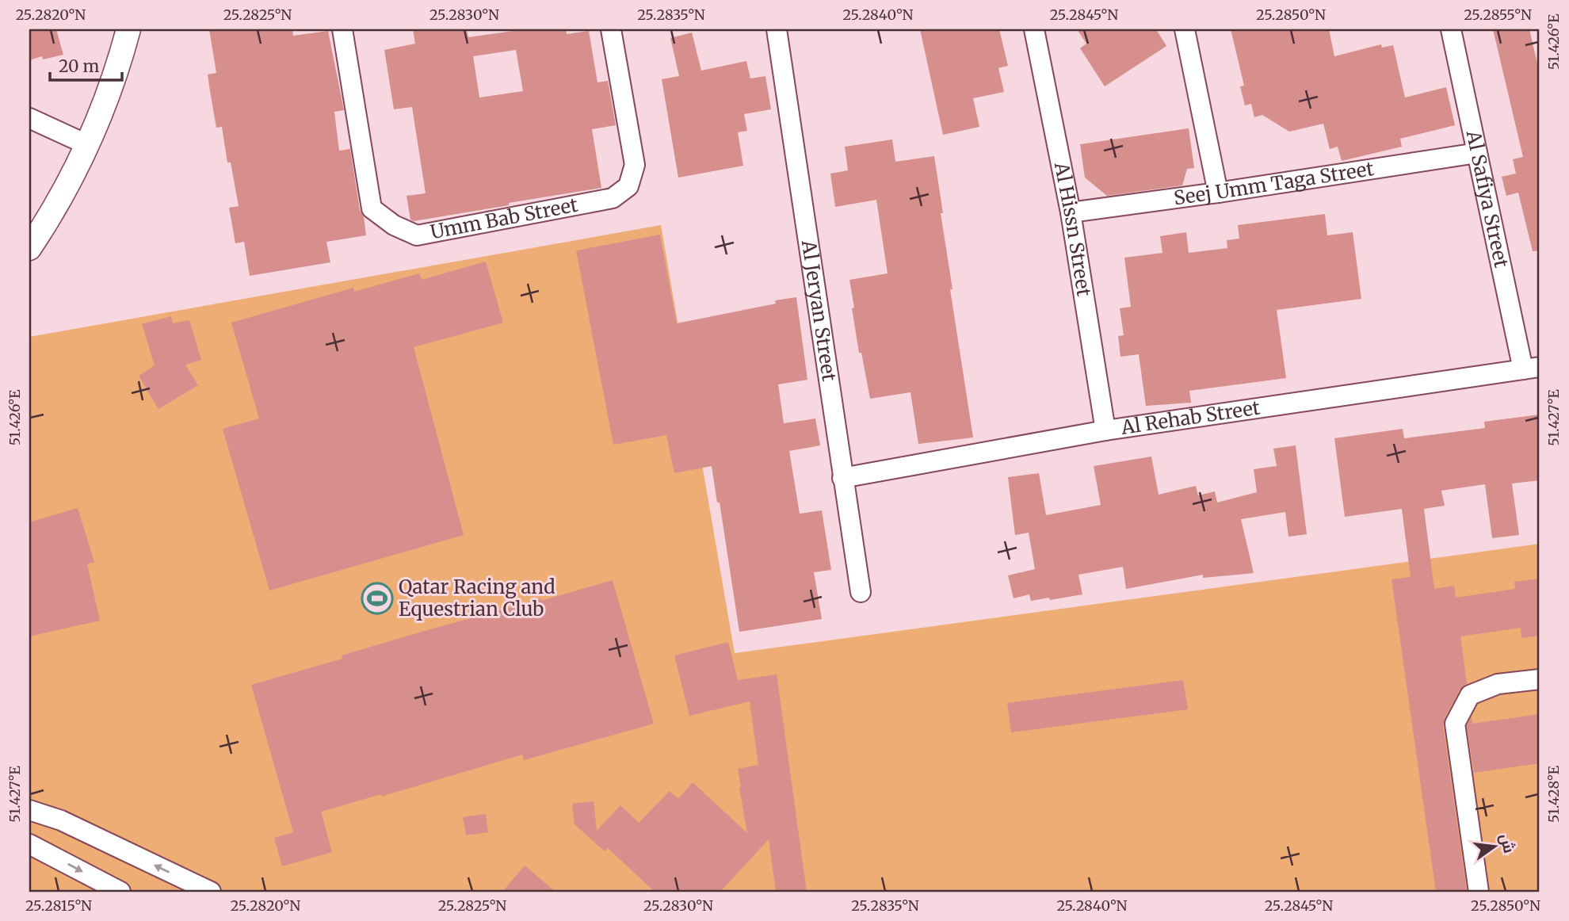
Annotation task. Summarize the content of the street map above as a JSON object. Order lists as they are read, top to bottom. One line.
{"streets":{"street":["Seej Umm Taga Street","Al Safiya Street","Umm Bab Street","Al Hissn Street","Al Jeryan Street","Al Rehab Street"]},"crossings":[["Seej Umm Taga Street","Al Safiya Street"],["Seej Umm Taga Street","Al Hissn Street"],["Al Safiya Street","Al Rehab Street"],["Al Hissn Street","Al Rehab Street"],["Al Jeryan Street","Al Rehab Street"]],"places":{"sports":["Qatar Racing and Equestrian Club"]},"scale_bar":"20 m","north":"right","coordinates":["25.2820°N","25.2825°N","25.2830°N","25.2835°N","25.2840°N","25.2845°N","25.2850°N","25.2855°N","51.426°E","51.427°E","51.428°E","25.2815°N"]}
